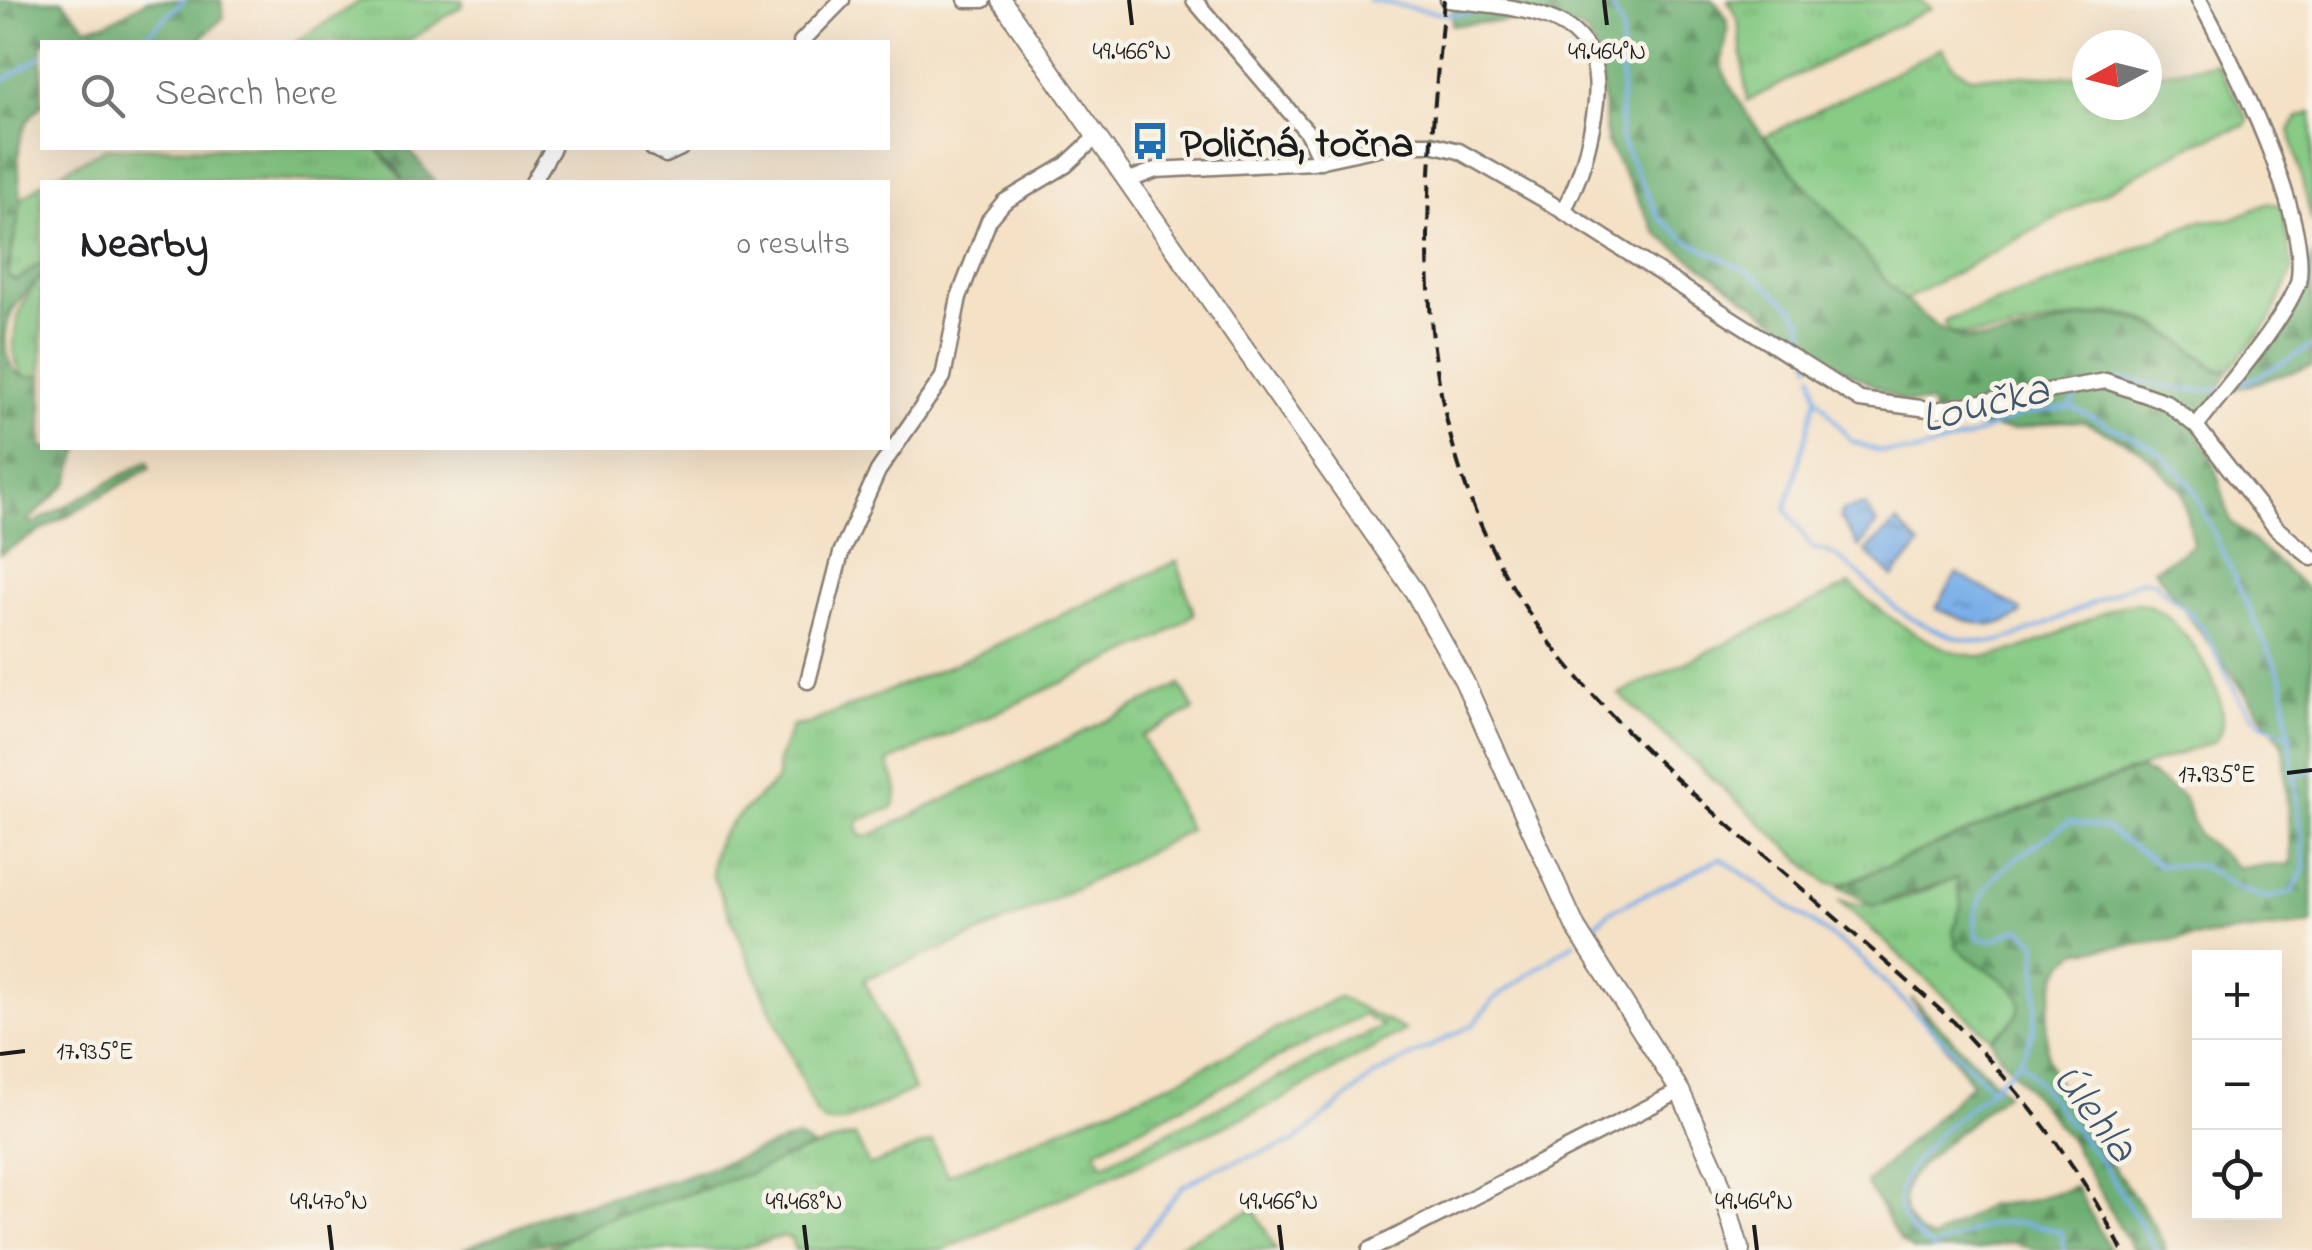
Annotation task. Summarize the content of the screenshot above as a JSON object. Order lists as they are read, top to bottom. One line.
{"water":["Loučka","Úlehla"],"places":{"bus stop":["Poličná, točna"]},"north":"left","page":{"search":"Search here","heading":["Nearby","0 results"],"map_buttons":["+","−"]},"coordinates":["49.466°N","49.464°N","17.935°E","49.470°N","49.468°N"]}
